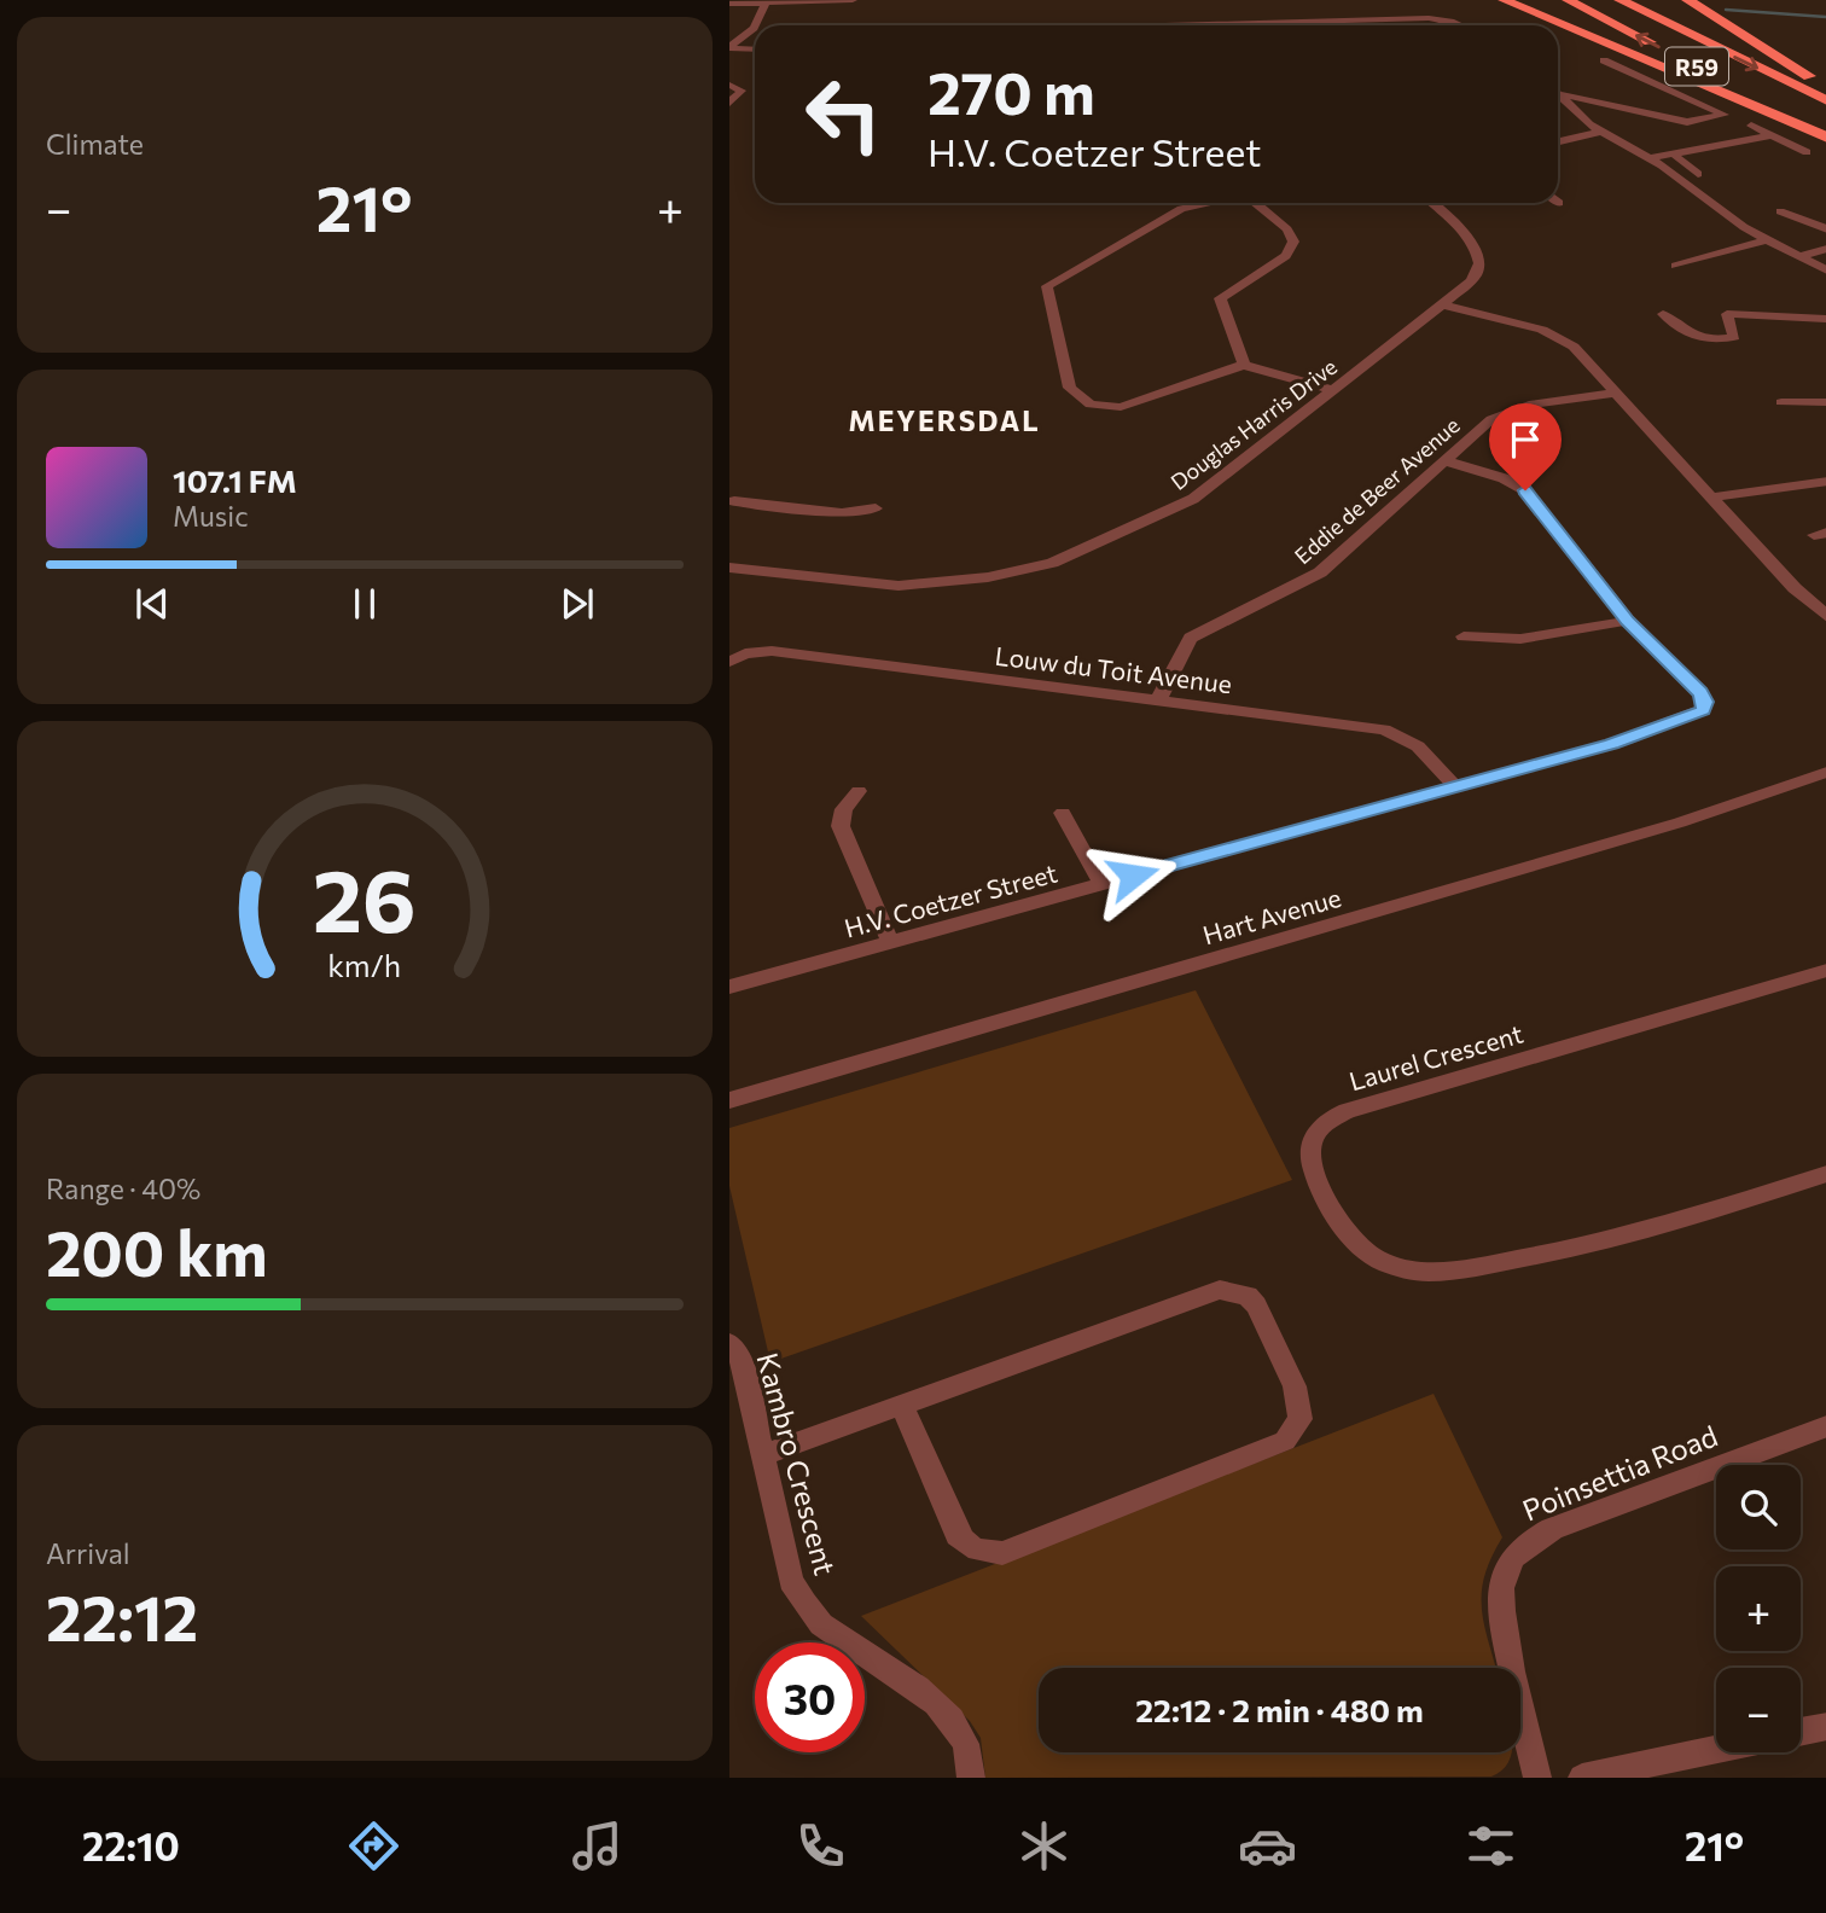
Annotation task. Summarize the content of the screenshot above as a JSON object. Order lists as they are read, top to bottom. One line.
{"streets":{"highway":["R59"],"street":["Douglas Harris Drive","Eddie de Beer Avenue","Louw du Toit Avenue","H.V. Coetzer Street","Hart Avenue","Laurel Crescent","Kambro Crescent","Poinsettia Road"]},"crossings":[["Eddie de Beer Avenue","Louw du Toit Avenue"],["Eddie de Beer Avenue","H.V. Coetzer Street"],["Louw du Toit Avenue","H.V. Coetzer Street"]],"districts":["MEYERSDAL"],"page":{"tile":["Climate",["Range · 40%","200 km"],["Arrival","22:12"]],"turn":["270 m","H.V. Coetzer Street"],"heat":["−","21°","+"],"song":["107.1 FM","Music"],"map_buttons":["+","−"],"limit":"30","trip":"22:12 · 2 min · 480 m","tabs":["22:10","21°"],"gauge":["26","km/h"]}}
